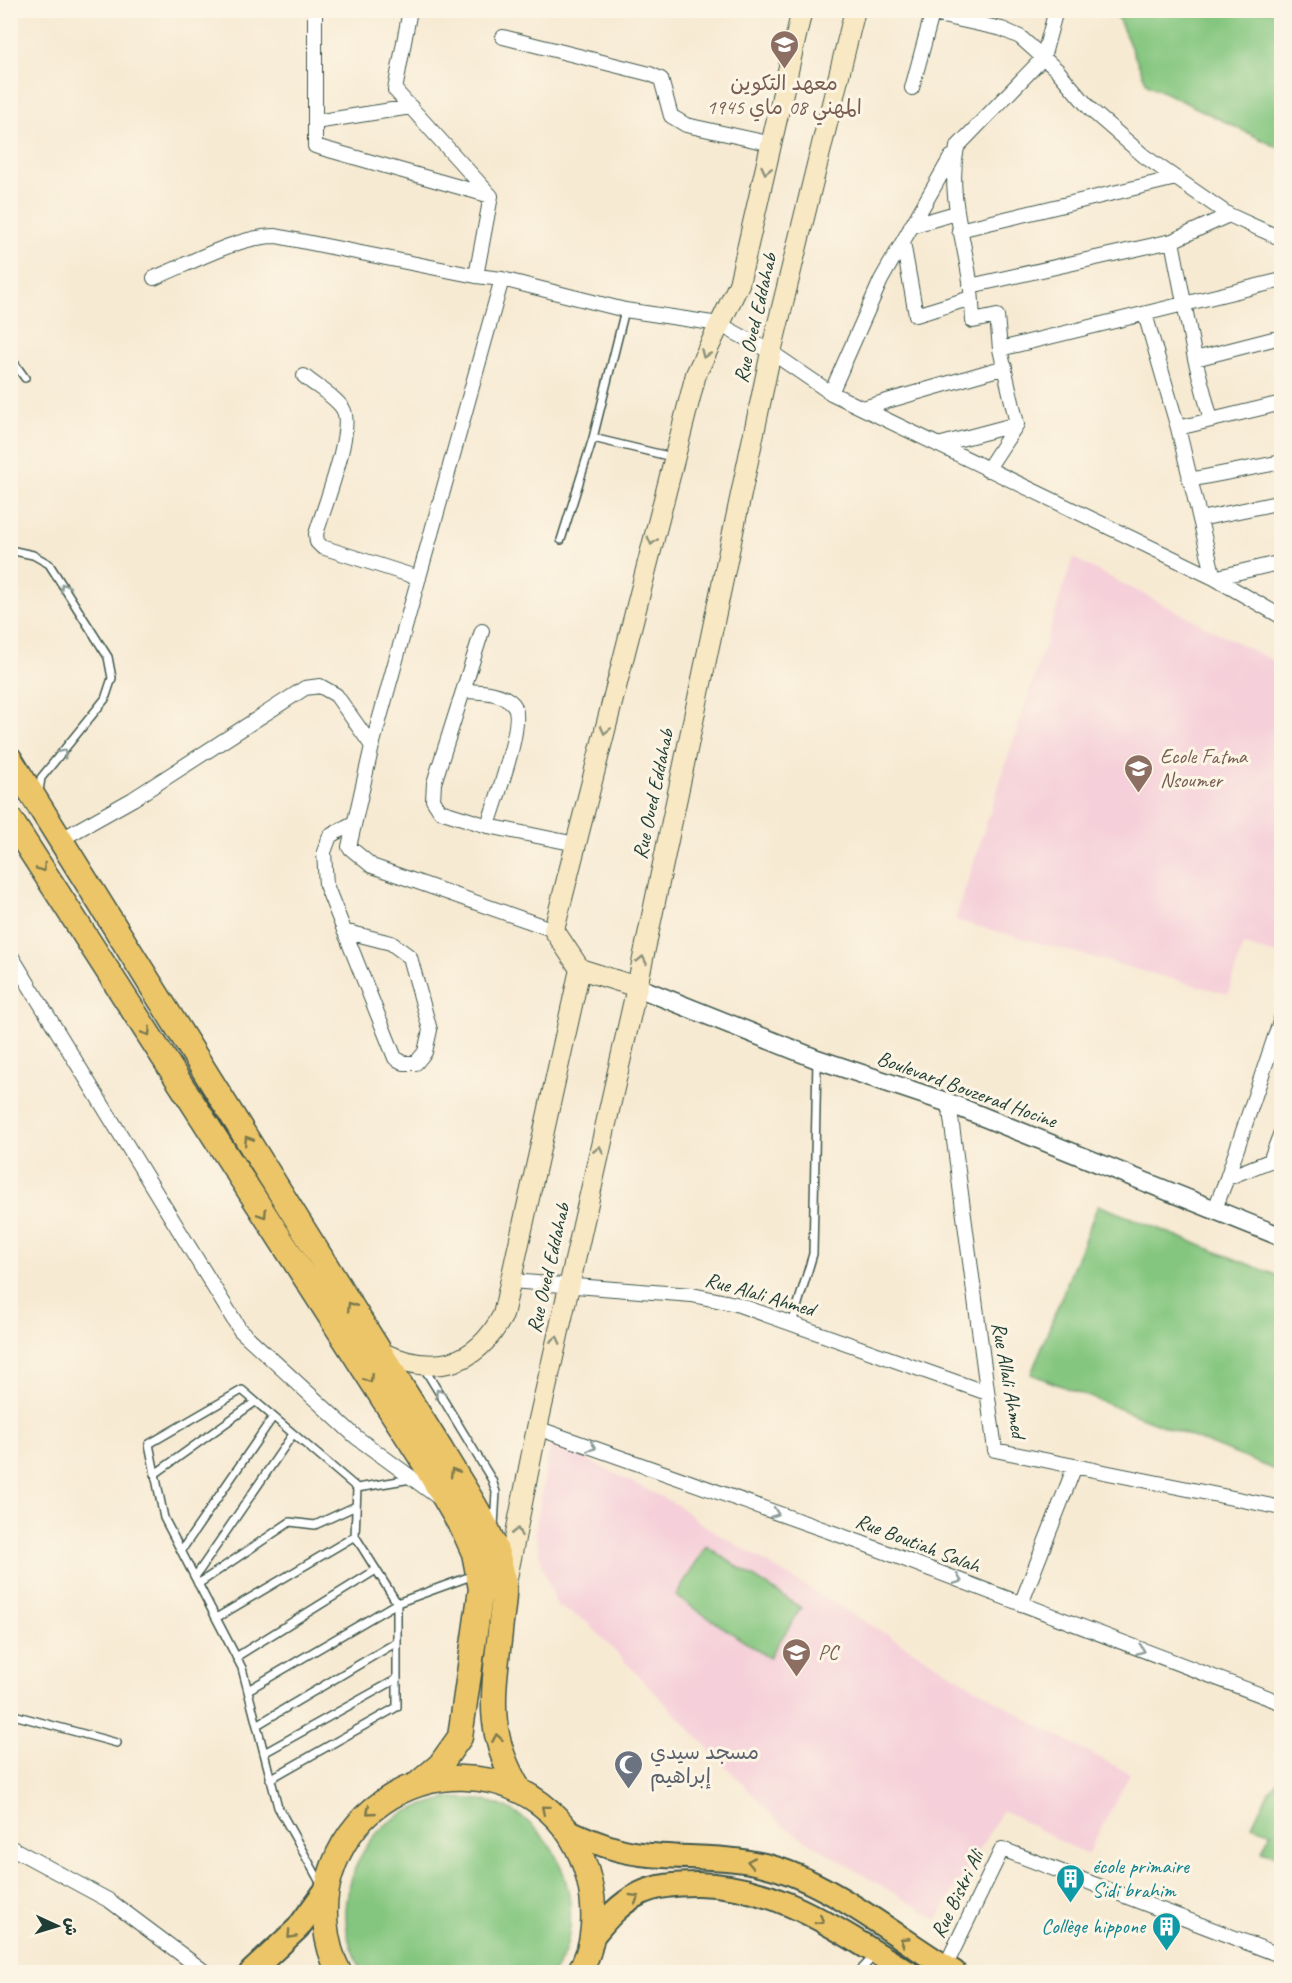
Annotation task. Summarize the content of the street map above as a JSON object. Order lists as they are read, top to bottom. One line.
{"streets":{"main road":["Rue Oued Eddahab"],"street":["Boulevard Bouzerad Hocine","Rue Alali Ahmed","Rue Allali Ahmed","Rue Boutiah Salah","Rue Biskri Ali"]},"crossings":[["Rue Oued Eddahab","Boulevard Bouzerad Hocine"],["Rue Oued Eddahab","Rue Alali Ahmed"],["Rue Oued Eddahab","Rue Boutiah Salah"],["Boulevard Bouzerad Hocine","Rue Allali Ahmed"],["Rue Alali Ahmed","Rue Allali Ahmed"]],"one_way":["Rue Boutiah Salah"],"places":{"school or university":["معهد التكوين المهني 08 ماي 1945","Ecole Fatma Nsoumer","PC"],"mosque":["مسجد سيدي إبراهيم"],"building":["école primaire Sidi brahim","Collège hippone"]},"north":"right"}
